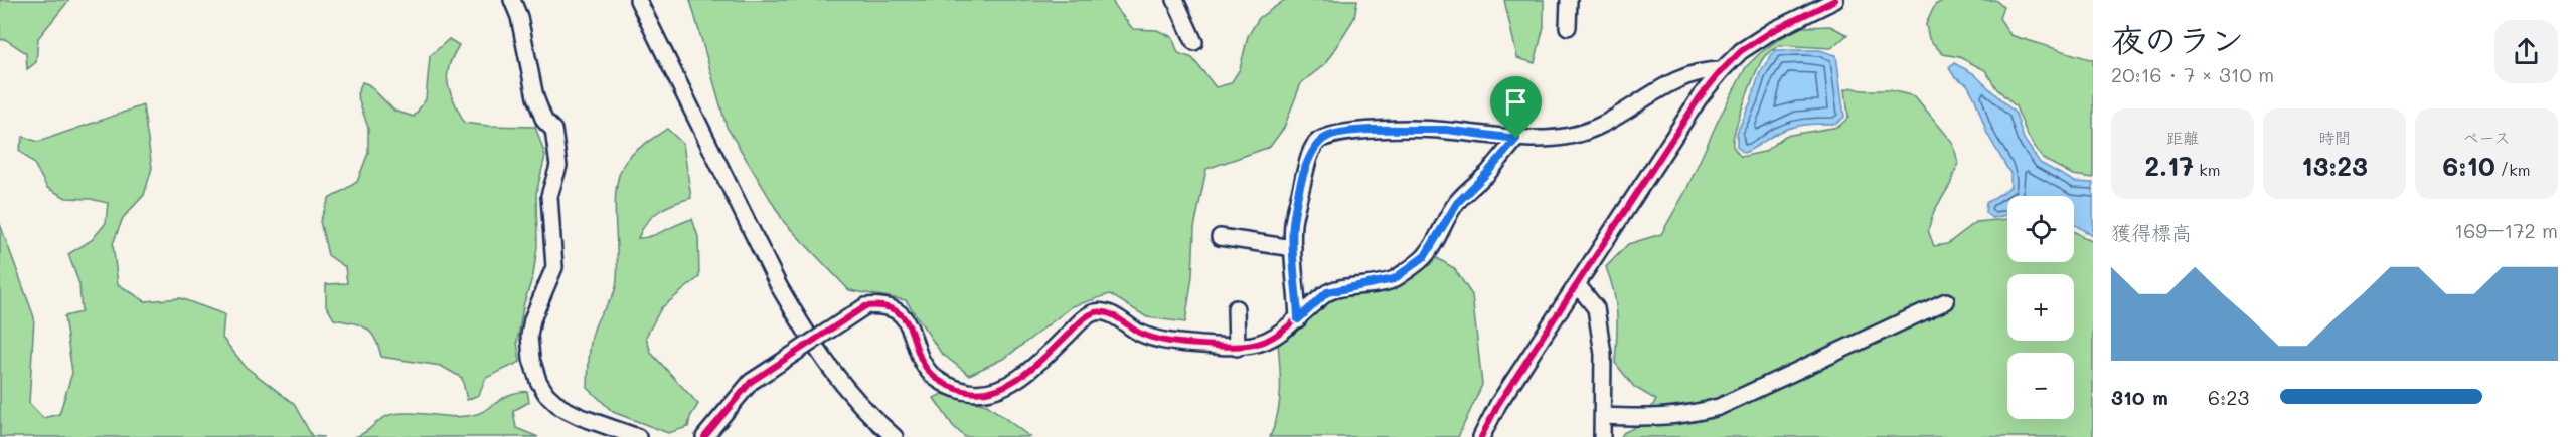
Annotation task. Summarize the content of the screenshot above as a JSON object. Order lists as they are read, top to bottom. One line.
{"page":{"heading":["夜のラン","20:16 · 7 × 310 m"],"stats":[["距離","2.17 km"],["時間","13:23"],["ペース","6:10 /km"]],"map_buttons":["+","−"],"chart":["獲得標高","169–172 m"],"list":[{"name":"310 m","note":"6:23"}]}}
